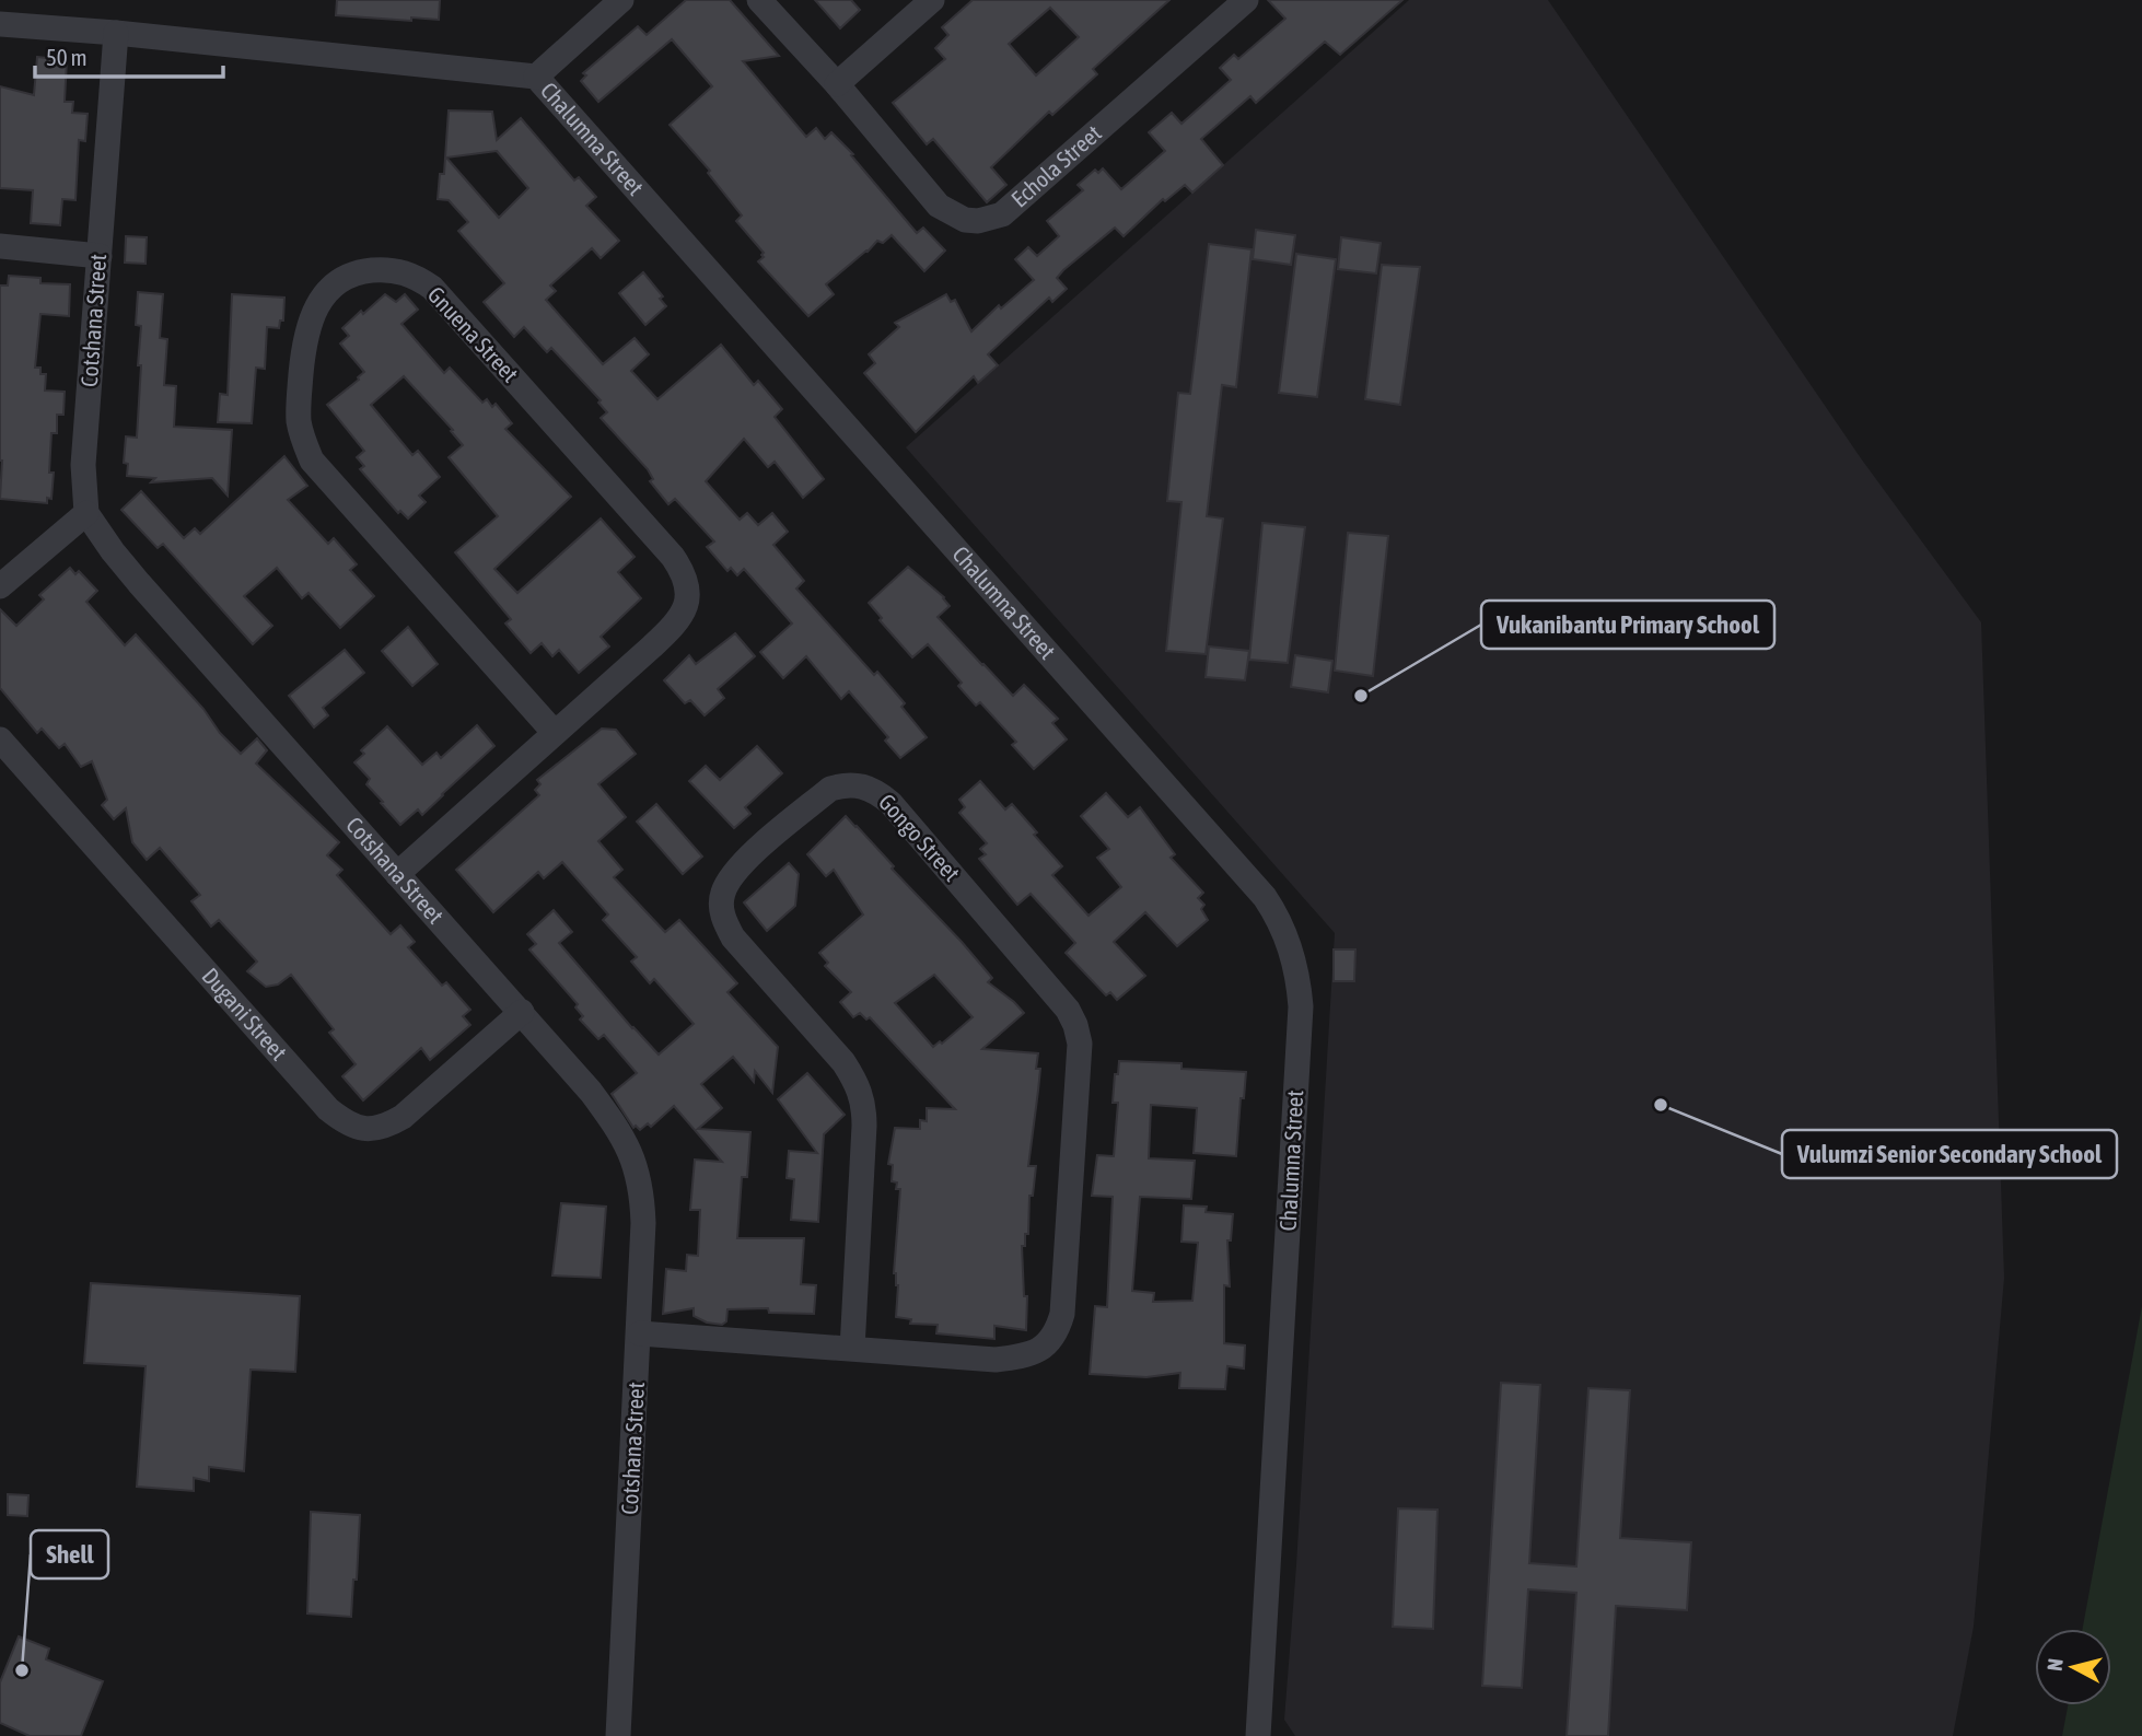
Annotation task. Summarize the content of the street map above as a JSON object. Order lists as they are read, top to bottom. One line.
{"streets":{"street":["Chalumna Street","Echola Street","Cotshana Street","Gnuena Street","Gongo Street","Dugani Street"]},"crossings":[["Chalumna Street","Cotshana Street"],["Cotshana Street","Gnuena Street"],["Cotshana Street","Gongo Street"],["Cotshana Street","Dugani Street"]],"places":["Vukanibantu Primary School","Vulumzi Senior Secondary School","Shell"],"scale_bar":"50 m","north":"left"}
